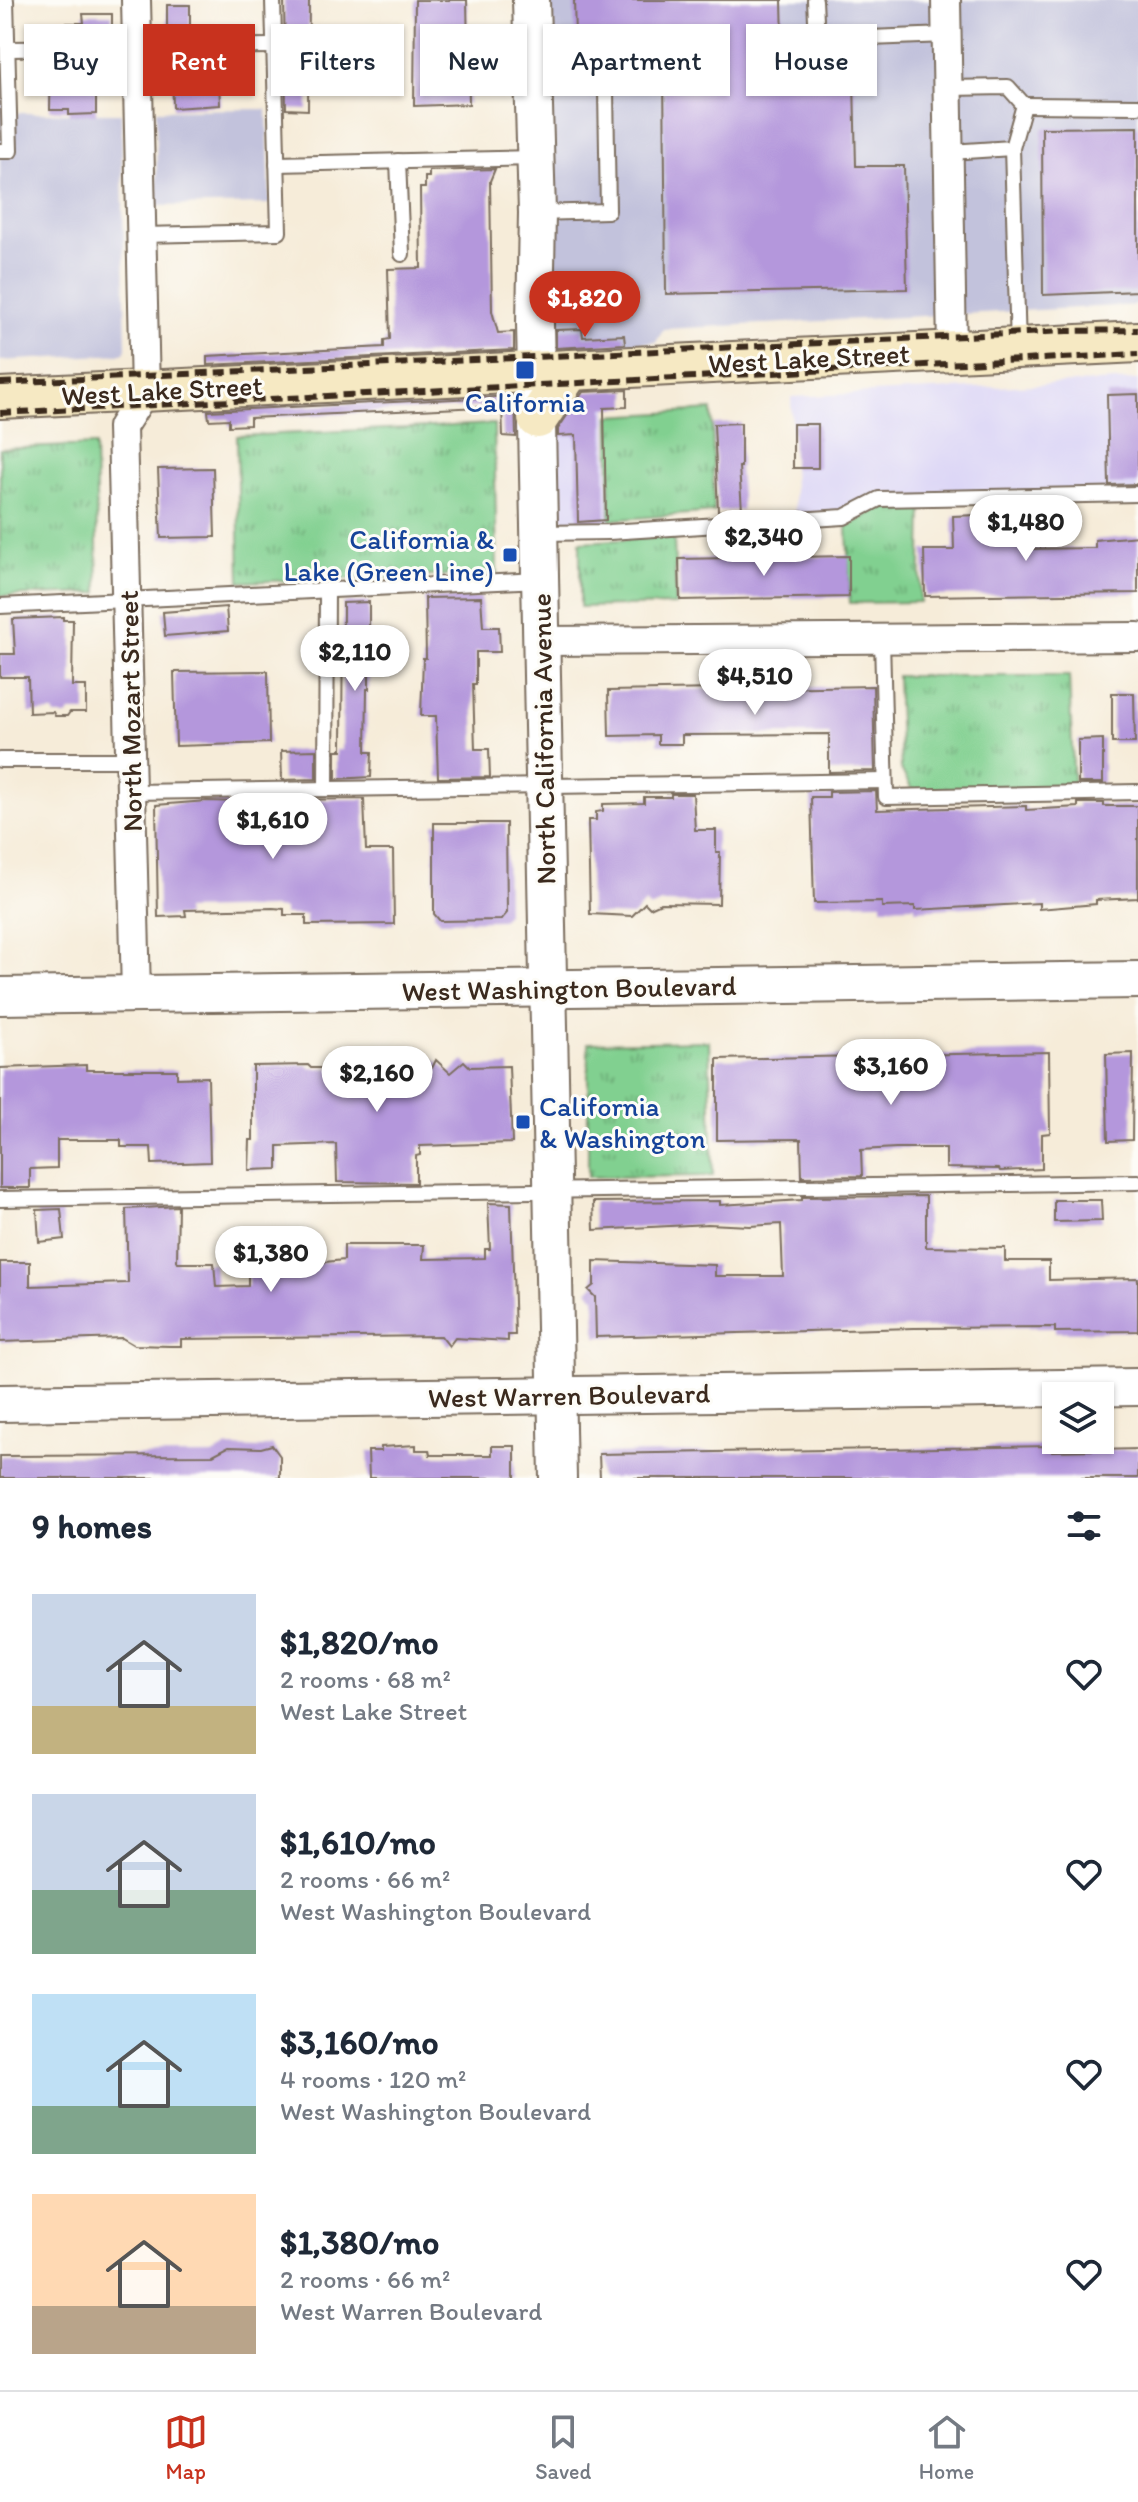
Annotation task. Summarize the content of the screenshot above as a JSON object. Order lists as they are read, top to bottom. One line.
{"streets":{"main road":["West Lake Street"],"street":["North Mozart Street","North California Avenue","West Washington Boulevard","West Warren Boulevard"]},"crossings":[["West Lake Street","North California Avenue"],["North Mozart Street","West Washington Boulevard"],["North California Avenue","West Washington Boulevard"],["North California Avenue","West Warren Boulevard"]],"places":{"transit":["California","California & Lake (Green Line)","California & Washington"]},"page":{"chip":["Buy","Rent","Filters","New","Apartment","House"],"price":["$1,820","$1,480","$2,340","$2,110","$4,510","$1,610","$3,160","$2,160","$1,380"],"heading":"9 homes","list":[{"name":"$1,820/mo","note":"2 rooms · 68 m² · West Lake Street"},{"name":"$1,610/mo","note":"2 rooms · 66 m² · West Washington Boulevard"},{"name":"$3,160/mo","note":"4 rooms · 120 m² · West Washington Boulevard"},{"name":"$1,380/mo","note":"2 rooms · 66 m² · West Warren Boulevard"}],"tabs":["Map","Saved","Home"]}}
